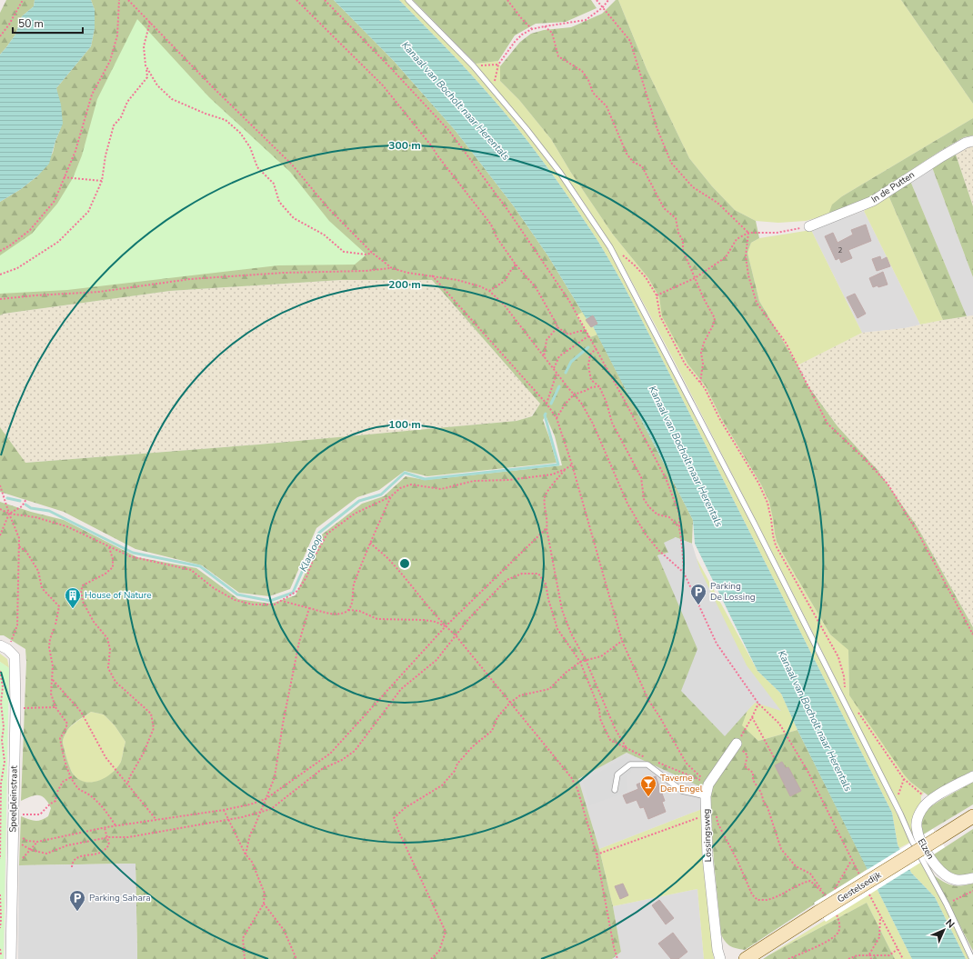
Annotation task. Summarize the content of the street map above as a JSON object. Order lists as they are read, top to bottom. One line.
{"streets":{"main road":["Gestelsedijk"],"street":["In de Putten","Speelpleinstraat","Lossingsweg","Elzen"]},"water":["Kanaal van Bocholt naar Herentals","Klagloop"],"places":{"parking":["Parking De Lossing","Parking Sahara"],"building":["House of Nature"],"bar":["Taverne Den Engel"]},"house_numbers":["2"],"scale_bar":"50 m","north":"top right","rings":["300 m","200 m","100 m"]}
